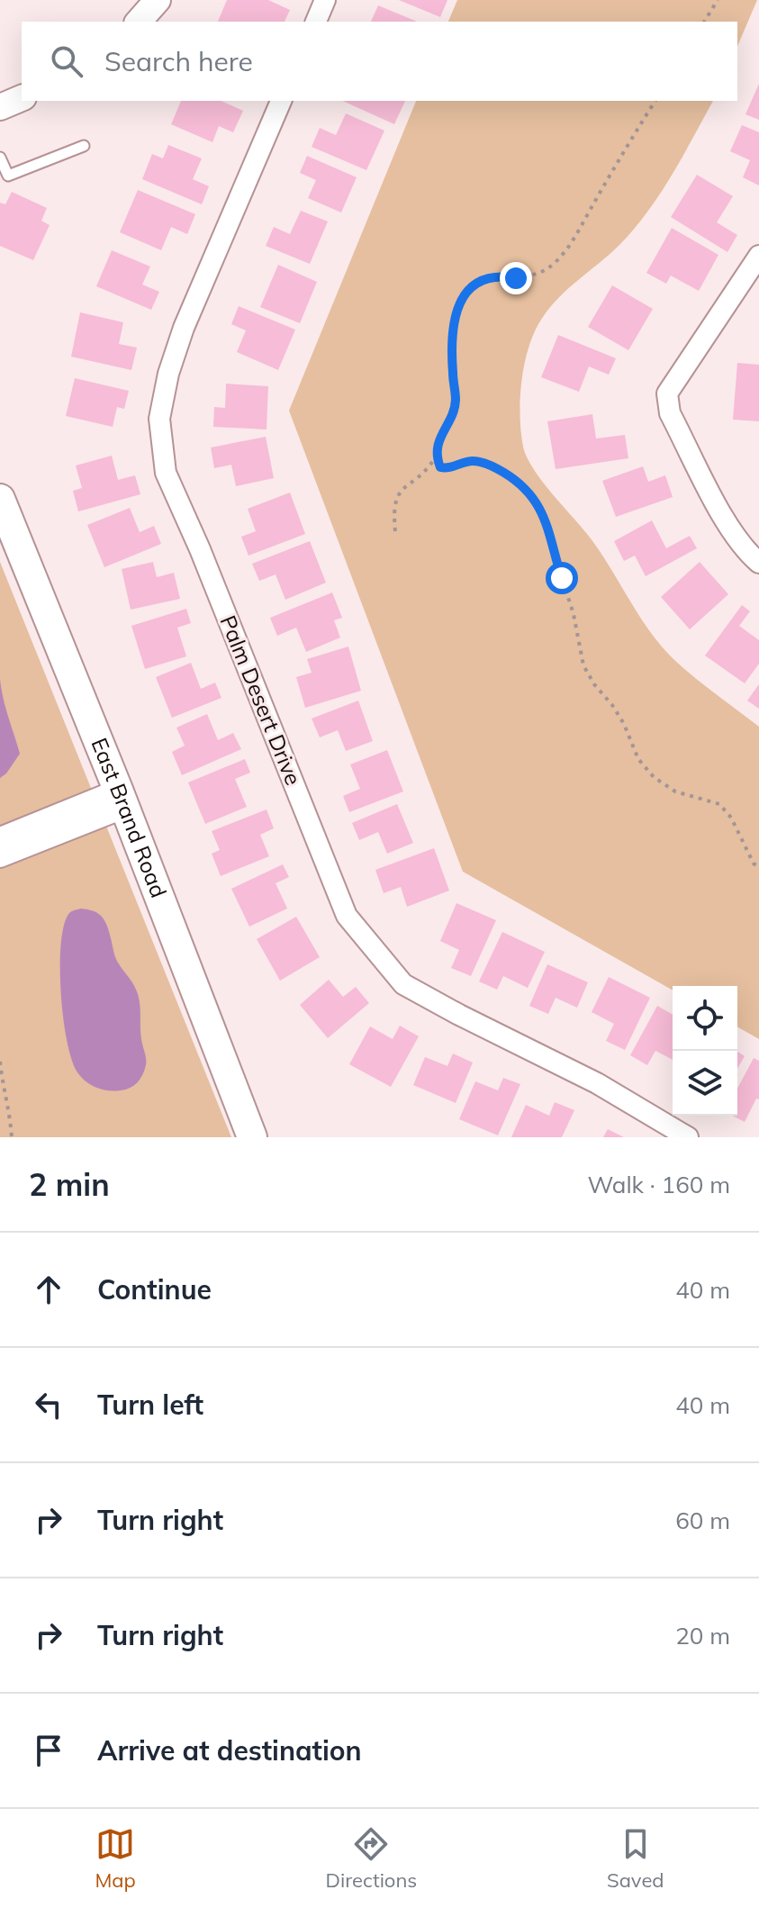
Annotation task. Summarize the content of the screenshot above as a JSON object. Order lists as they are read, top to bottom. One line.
{"streets":{"main road":["East Brand Road"],"street":["Palm Desert Drive"]},"page":{"search":"Search here","heading":["2 min","Walk · 160 m"],"list":[["Continue","40 m"],["Turn left","40 m"],["Turn right","60 m"],["Turn right","20 m"],"Arrive at destination"],"nav":["Map","Directions","Saved"]}}
